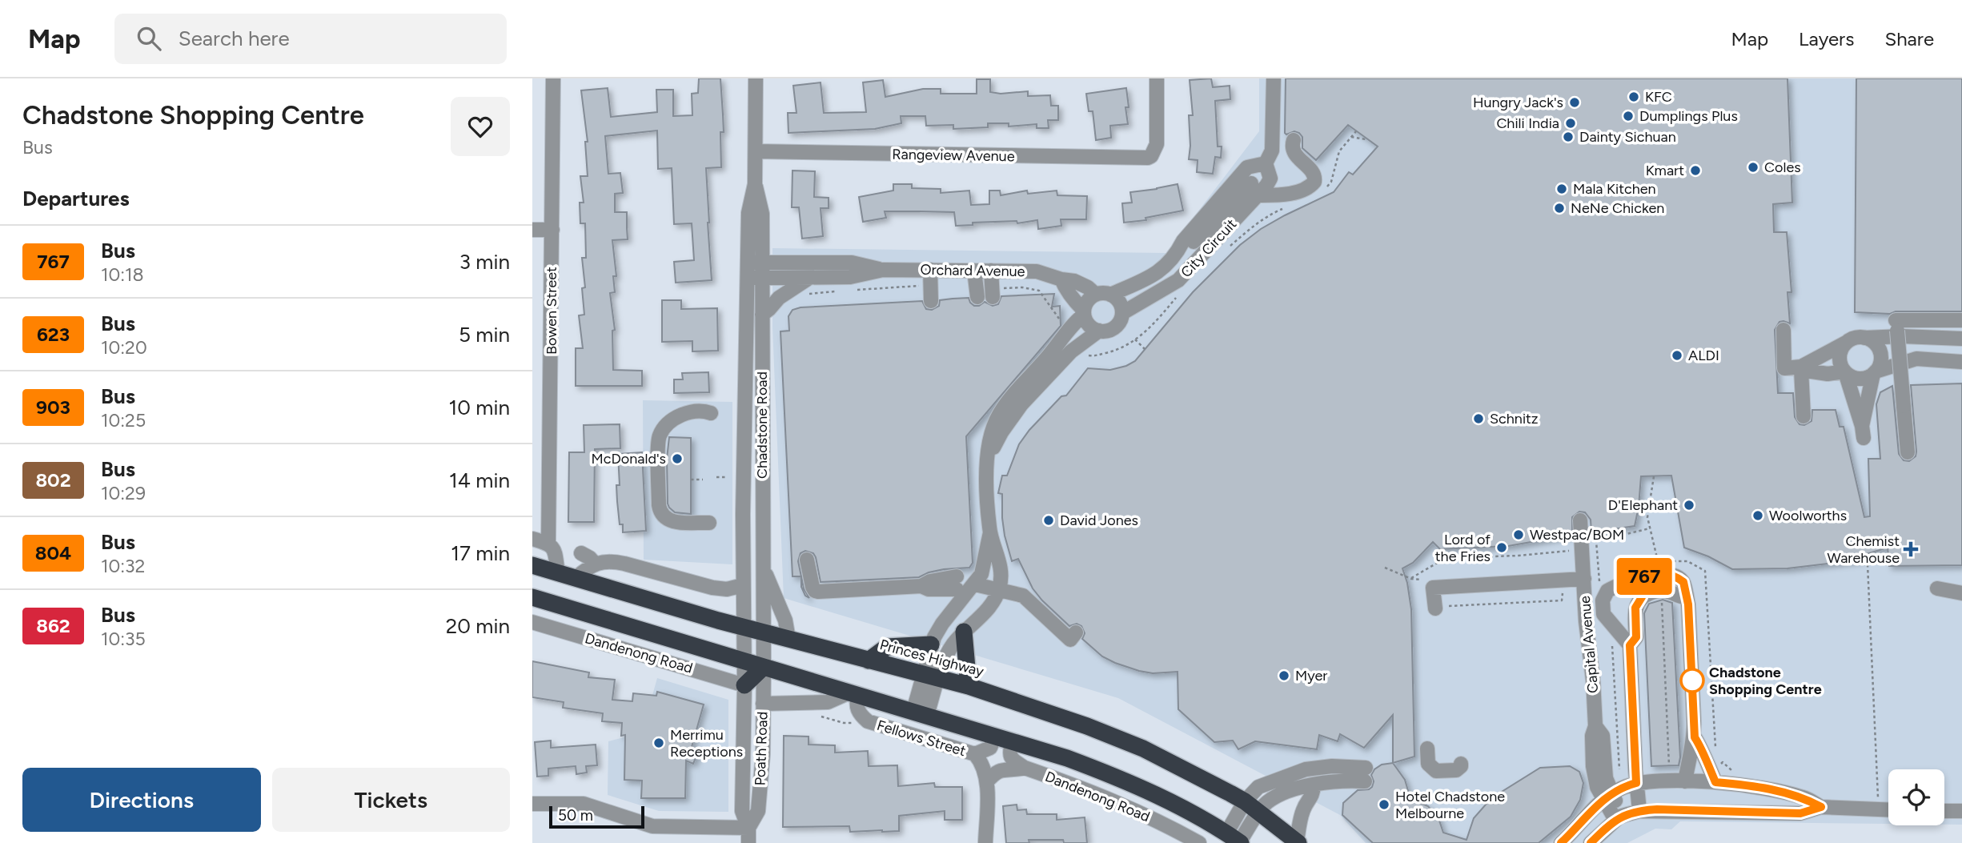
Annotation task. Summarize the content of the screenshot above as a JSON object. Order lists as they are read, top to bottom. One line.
{"streets":{"highway":["Princes Highway"],"street":["Rangeview Avenue","City Circuit","Orchard Avenue","Bowen Street","Chadstone Road","Capital Avenue","Dandenong Road","Fellows Street","Poath Road"]},"crossings":[["Rangeview Avenue","Chadstone Road"],["City Circuit","Orchard Avenue"],["Orchard Avenue","Chadstone Road"],["Chadstone Road","Princes Highway"],["Chadstone Road","Poath Road"],["Dandenong Road","Poath Road"]],"places":{"other":["KFC","Hungry Jack's","Dumplings Plus","Chili India","Dainty Sichuan","Coles","Kmart","Mala Kitchen","NeNe Chicken","ALDI","Schnitz","McDonald's","D'Elephant","Woolworths","David Jones","Westpac/BOM","Lord of the Fries","Myer","Chadstone Shopping Centre","Merrimu Receptions","Hotel Chadstone Melbourne"],"health":["Chemist Warehouse"]},"lines":["bus line 767"],"scale_bar":"50 m","page":{"header":"Map","search":"Search here","nav":["Map","Layers","Share"],"heading":[["Chadstone Shopping Centre","Bus"],"Departures"],"on_map":"767","list":[{"mark":"767","name":"Bus","note":"10:18","value":"3 min"},{"mark":"623","name":"Bus","note":"10:20","value":"5 min"},{"mark":"903","name":"Bus","note":"10:25","value":"10 min"},{"mark":"802","name":"Bus","note":"10:29","value":"14 min"},{"mark":"804","name":"Bus","note":"10:32","value":"17 min"},{"mark":"862","name":"Bus","note":"10:35","value":"20 min"}],"buttons":["Directions","Tickets"],"scale":"50 m"}}
